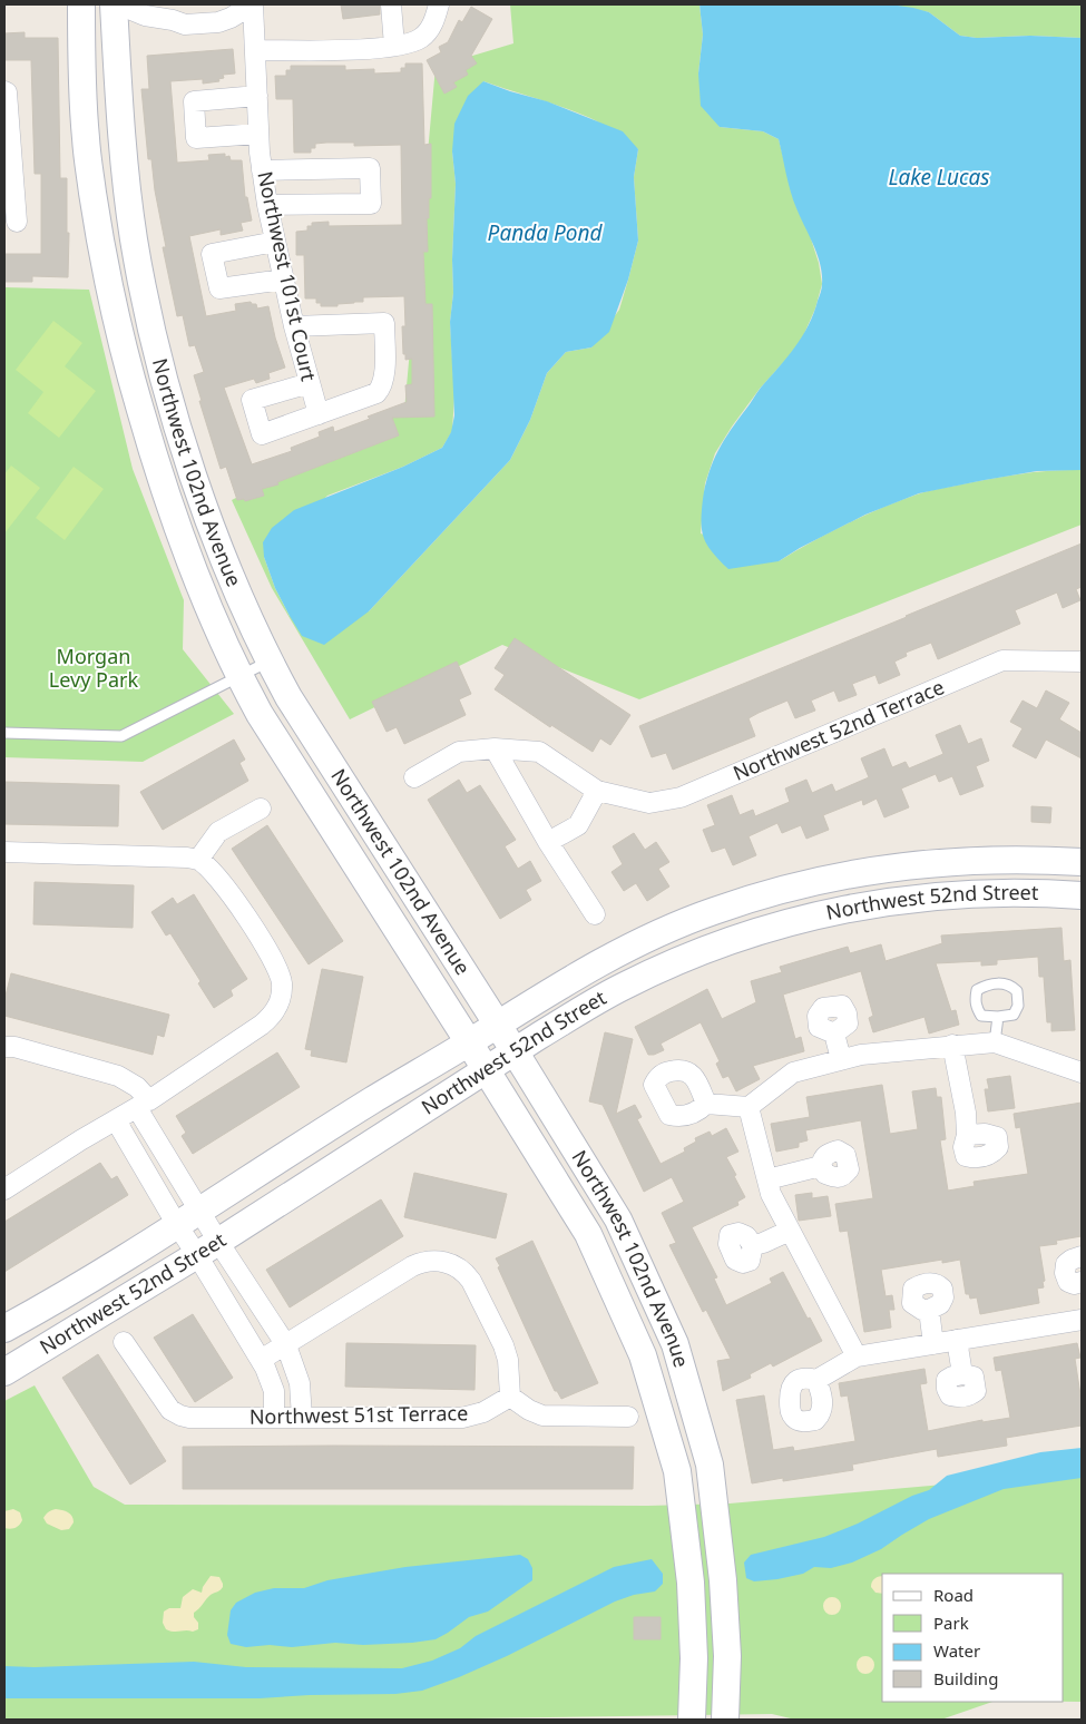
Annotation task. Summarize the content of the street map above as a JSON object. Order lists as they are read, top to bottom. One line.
{"streets":{"street":["Northwest 101st Court","Northwest 102nd Avenue","Northwest 52nd Terrace","Northwest 52nd Street","Northwest 51st Terrace"]},"crossings":[["Northwest 102nd Avenue","Northwest 52nd Street"]],"water":["Lake Lucas","Panda Pond"],"parks":["Morgan Levy Park"],"legend":["Road","Park","Water","Building"]}
